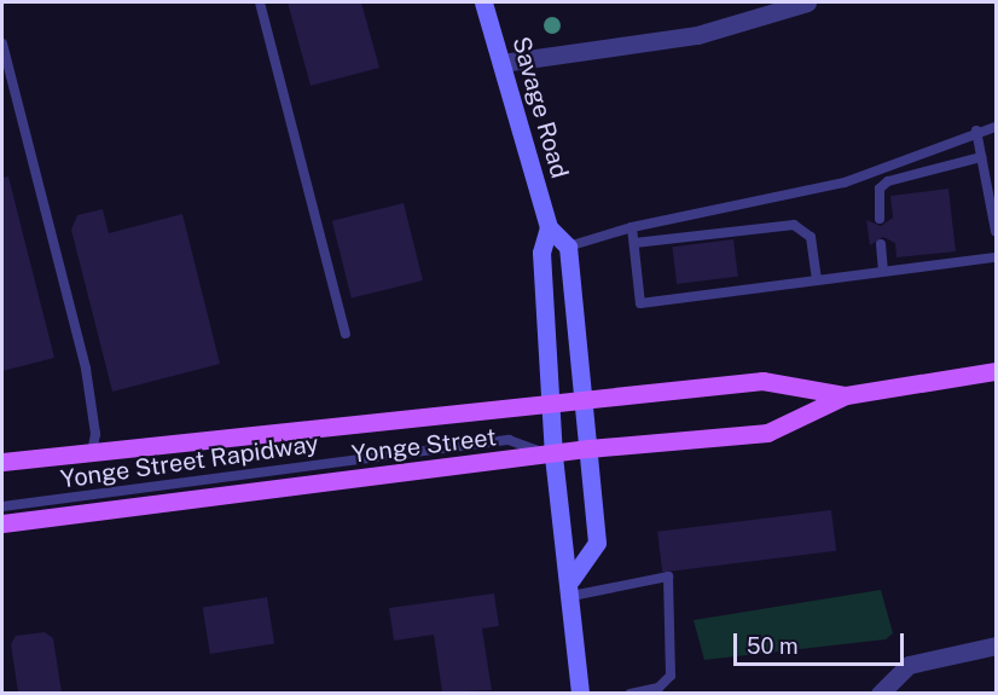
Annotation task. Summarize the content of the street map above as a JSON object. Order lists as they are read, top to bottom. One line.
{"streets":{"main road":["Yonge Street"],"street":["Savage Road"],"lane":["Yonge Street Rapidway"]},"crossings":[["Savage Road","Yonge Street"],["Savage Road","Yonge Street Rapidway"],["Yonge Street","Yonge Street Rapidway"]],"scale_bar":"50 m"}
